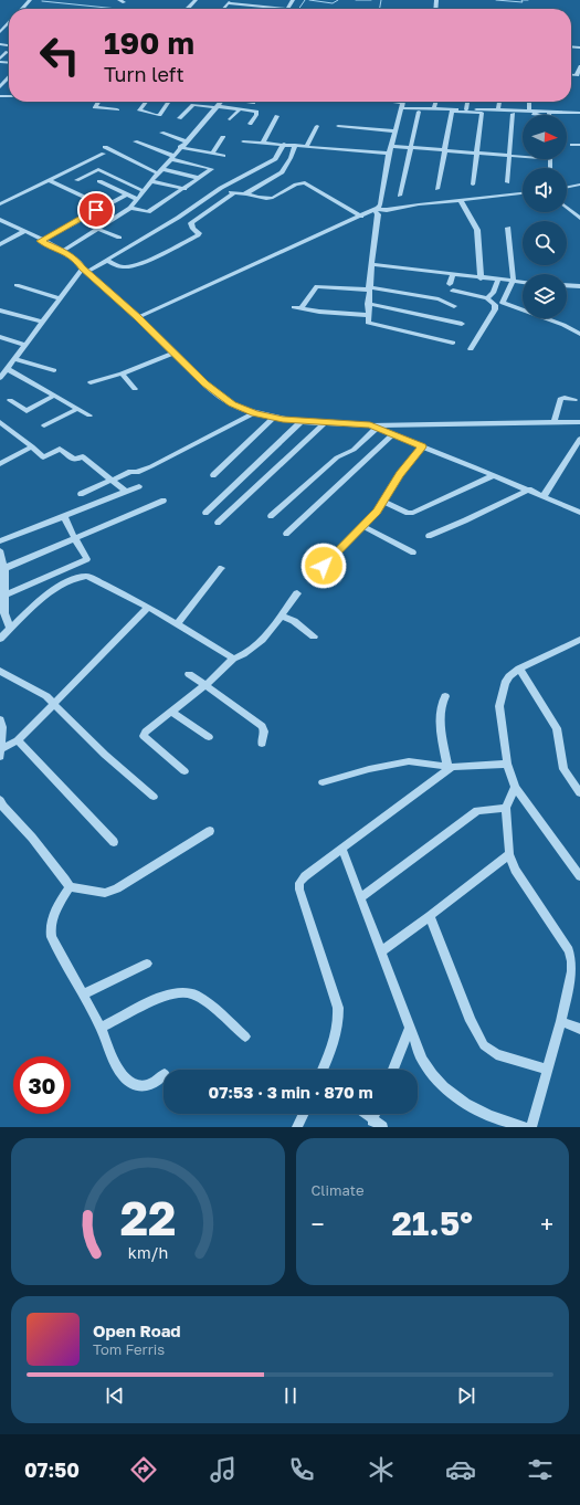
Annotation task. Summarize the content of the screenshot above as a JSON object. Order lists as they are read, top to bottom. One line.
{"north":"right","page":{"turn":["190 m","Turn left"],"limit":"30","trip":"07:53 · 3 min · 870 m","tile":"Climate","heat":["−","21.5°","+"],"song":["Open Road","Tom Ferris"],"tabs":"07:50","gauge":["22","km/h"]}}
